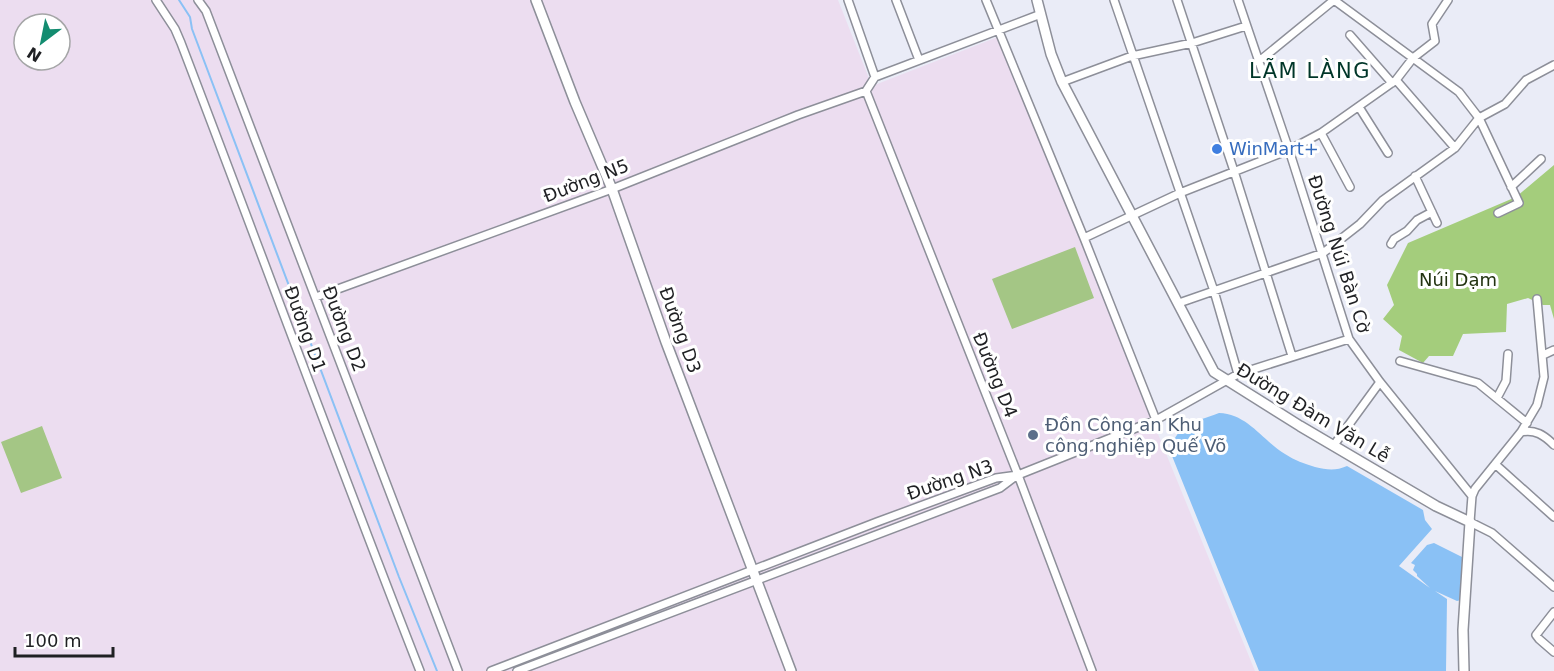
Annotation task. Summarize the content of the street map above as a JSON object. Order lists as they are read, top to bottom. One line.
{"streets":{"main road":["Đường D3","Đường Đàm Văn Lễ"],"street":["Đường N5","Đường Núi Bàn Cờ","Đường D1","Đường D2","Đường D4","Đường N3"]},"crossings":[["Đường N5","Đường D2"],["Đường N5","Đường D3"],["Đường N5","Đường D4"],["Đường D3","Đường N3"],["Đường D4","Đường N3"]],"districts":["LÃM LÀNG"],"parks":["Núi Dạm"],"places":["WinMart+","Đồn Công an Khu công nghiệp Quế Võ"],"scale_bar":"100 m","north":"bottom left"}
